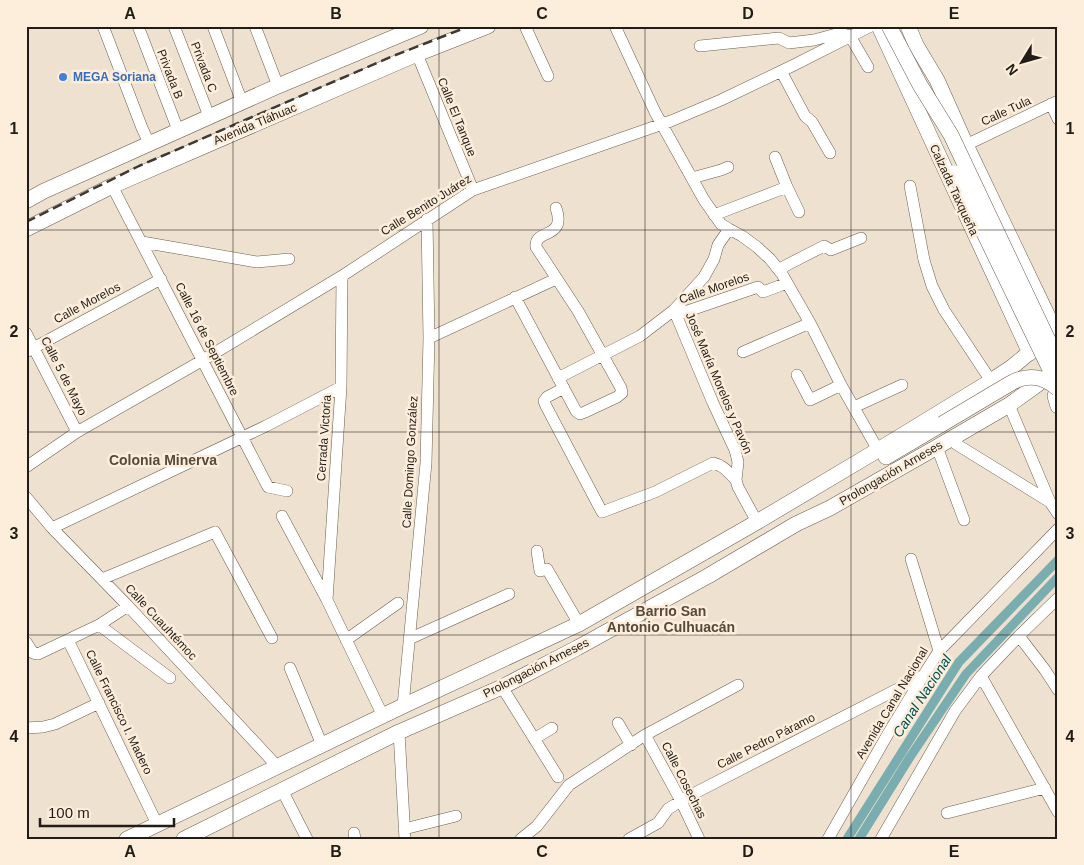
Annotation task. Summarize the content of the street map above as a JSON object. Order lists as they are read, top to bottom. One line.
{"streets":{"main road":["Avenida Tláhuac","Calzada Taxqueña","Prolongación Arneses"],"street":["Privada C","Privada B","Calle Tula","Calle El Tanque","Calle Benito Juárez","Calle Morelos","Calle 16 de Septiembre","Calle 5 de Mayo","José María Morelos y Pavón","Cerrada Victoria","Calle Domingo González","Calle Cuauhtémoc","Avenida Canal Nacional","Calle Francisco I. Madero","Calle Pedro Páramo","Calle Cosechas"]},"crossings":[["Privada C","Avenida Tláhuac"],["Privada B","Avenida Tláhuac"],["Calle Tula","Calzada Taxqueña"],["Calle El Tanque","Avenida Tláhuac"],["Calle El Tanque","Calle Benito Juárez"],["Avenida Tláhuac","Calle 16 de Septiembre"],["Calzada Taxqueña","Prolongación Arneses"],["Calle Benito Juárez","Calle 16 de Septiembre"],["Calle Benito Juárez","Calle 5 de Mayo"],["Calle Benito Juárez","Cerrada Victoria"],["Calle Benito Juárez","Calle Domingo González"],["Calle Morelos","Calle 16 de Septiembre"],["Calle Morelos","Calle 5 de Mayo"],["Calle Morelos","José María Morelos y Pavón"],["José María Morelos y Pavón","Prolongación Arneses"],["Calle Domingo González","Prolongación Arneses"],["Prolongación Arneses","Calle Cuauhtémoc"],["Prolongación Arneses","Calle Francisco I. Madero"],["Calle Cuauhtémoc","Calle Francisco I. Madero"],["Avenida Canal Nacional","Calle Pedro Páramo"],["Calle Pedro Páramo","Calle Cosechas"]],"districts":["Colonia Minerva","Barrio San Antonio Culhuacán"],"water":["Canal Nacional"],"places":["MEGA Soriana"],"scale_bar":"100 m","north":"bottom left","grid":{"columns":["A","B","C","D","E"],"rows":["1","2","3","4"]}}
